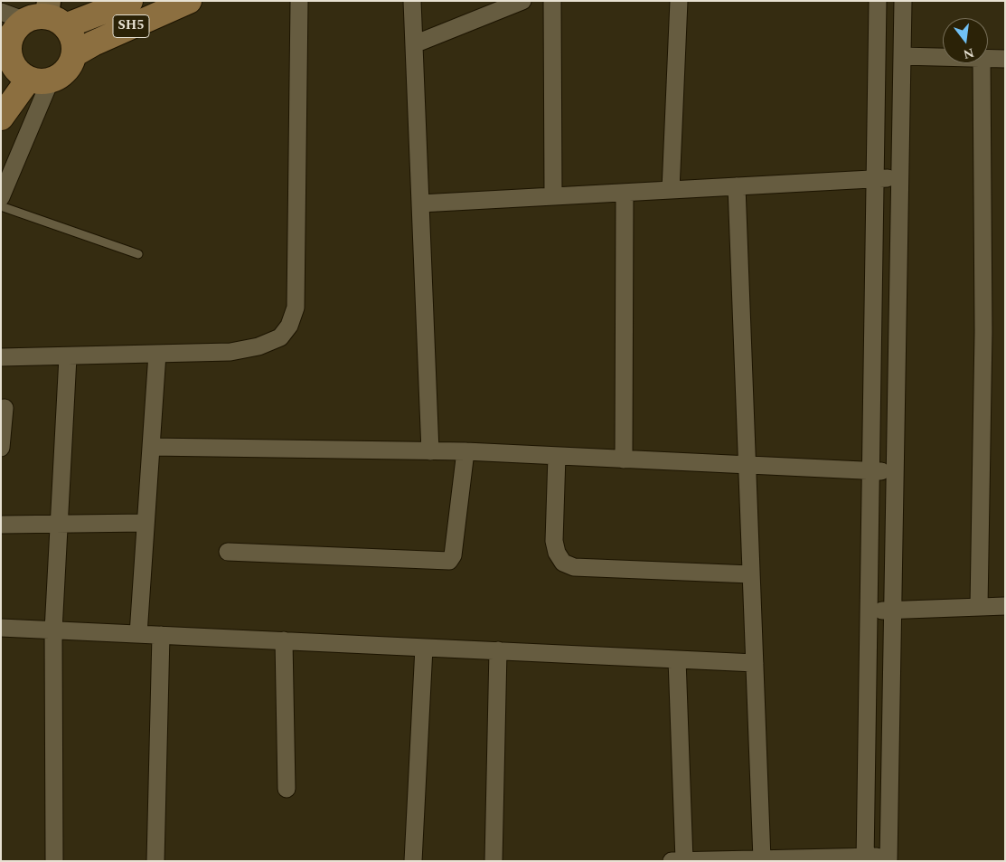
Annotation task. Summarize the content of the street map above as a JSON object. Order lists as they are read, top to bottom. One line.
{"streets":{"main road":["SH5"]},"north":"bottom"}
